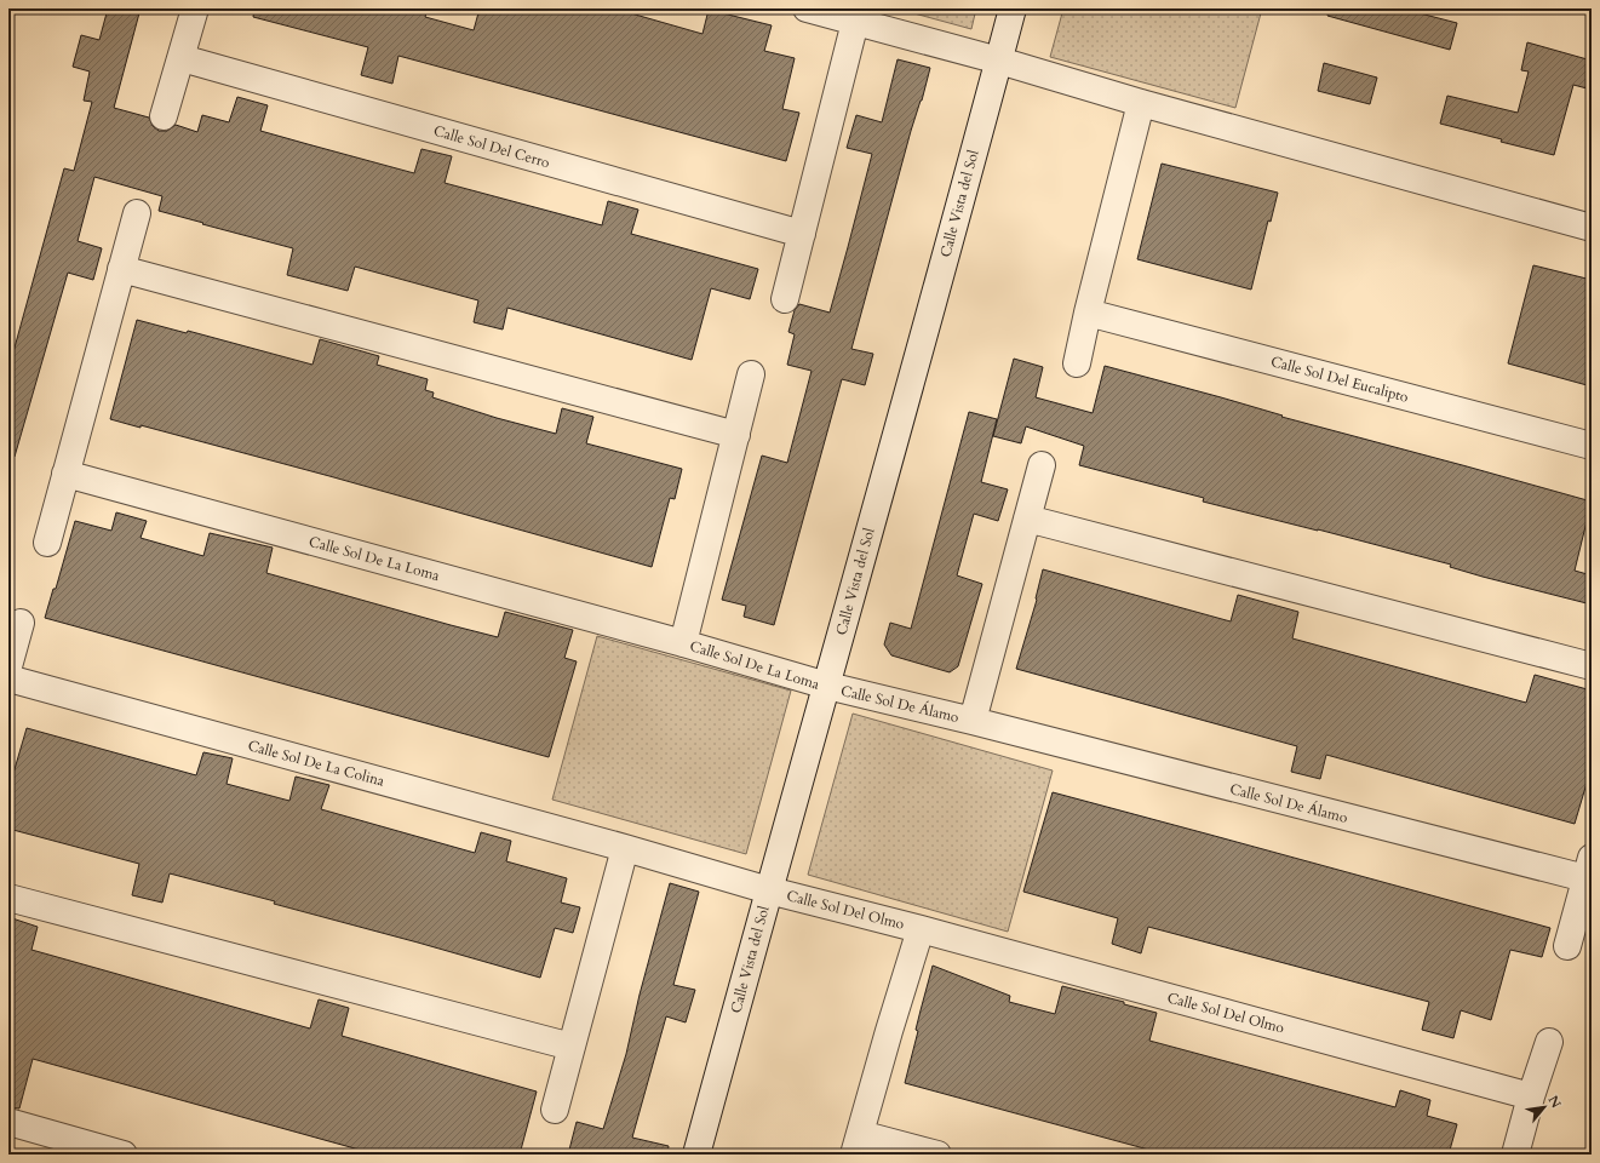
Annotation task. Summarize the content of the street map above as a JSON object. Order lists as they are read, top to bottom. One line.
{"streets":{"street":["Calle Sol Del Cerro","Calle Vista del Sol","Calle Sol Del Eucalipto","Calle Sol De La Loma","Calle Sol De Álamo","Calle Sol De La Colina","Calle Sol Del Olmo"]},"crossings":[["Calle Vista del Sol","Calle Sol De La Loma"],["Calle Vista del Sol","Calle Sol De Álamo"],["Calle Vista del Sol","Calle Sol De La Colina"],["Calle Vista del Sol","Calle Sol Del Olmo"],["Calle Sol De La Loma","Calle Sol De Álamo"],["Calle Sol De La Colina","Calle Sol Del Olmo"]],"north":"top right"}
